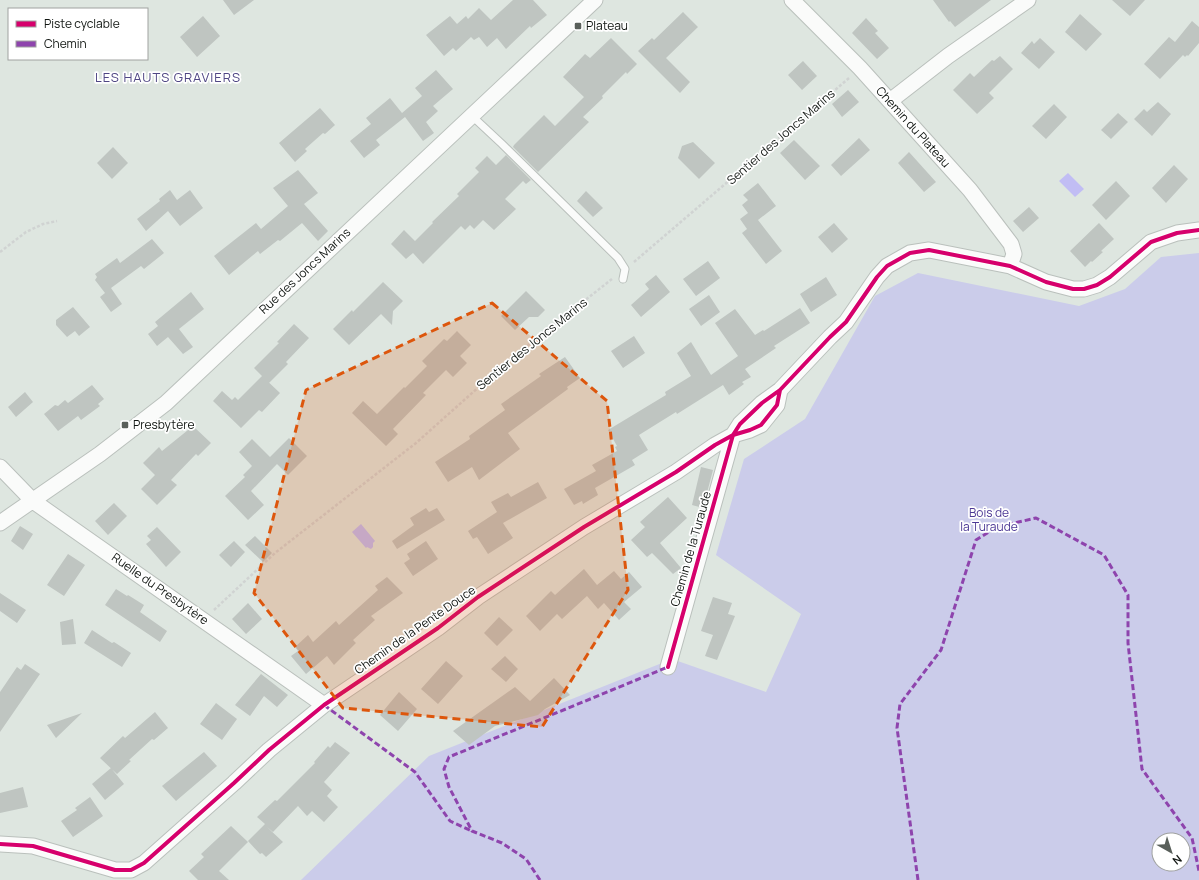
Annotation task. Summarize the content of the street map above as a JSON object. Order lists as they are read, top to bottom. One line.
{"streets":{"street":["Chemin du Plateau","Rue des Joncs Marins","Chemin de la Turaude","Ruelle du Presbytère","Chemin de la Pente Douce"],"path":["Sentier des Joncs Marins"]},"crossings":[["Chemin du Plateau","Sentier des Joncs Marins"],["Chemin du Plateau","Chemin de la Turaude"],["Sentier des Joncs Marins","Ruelle du Presbytère"],["Rue des Joncs Marins","Ruelle du Presbytère"],["Chemin de la Turaude","Chemin de la Pente Douce"],["Ruelle du Presbytère","Chemin de la Pente Douce"]],"districts":["LES HAUTS GRAVIERS"],"parks":["Bois de la Turaude"],"places":{"transit":["Plateau","Presbytère"]},"legend":["Piste cyclable","Chemin"],"north":"bottom right"}
